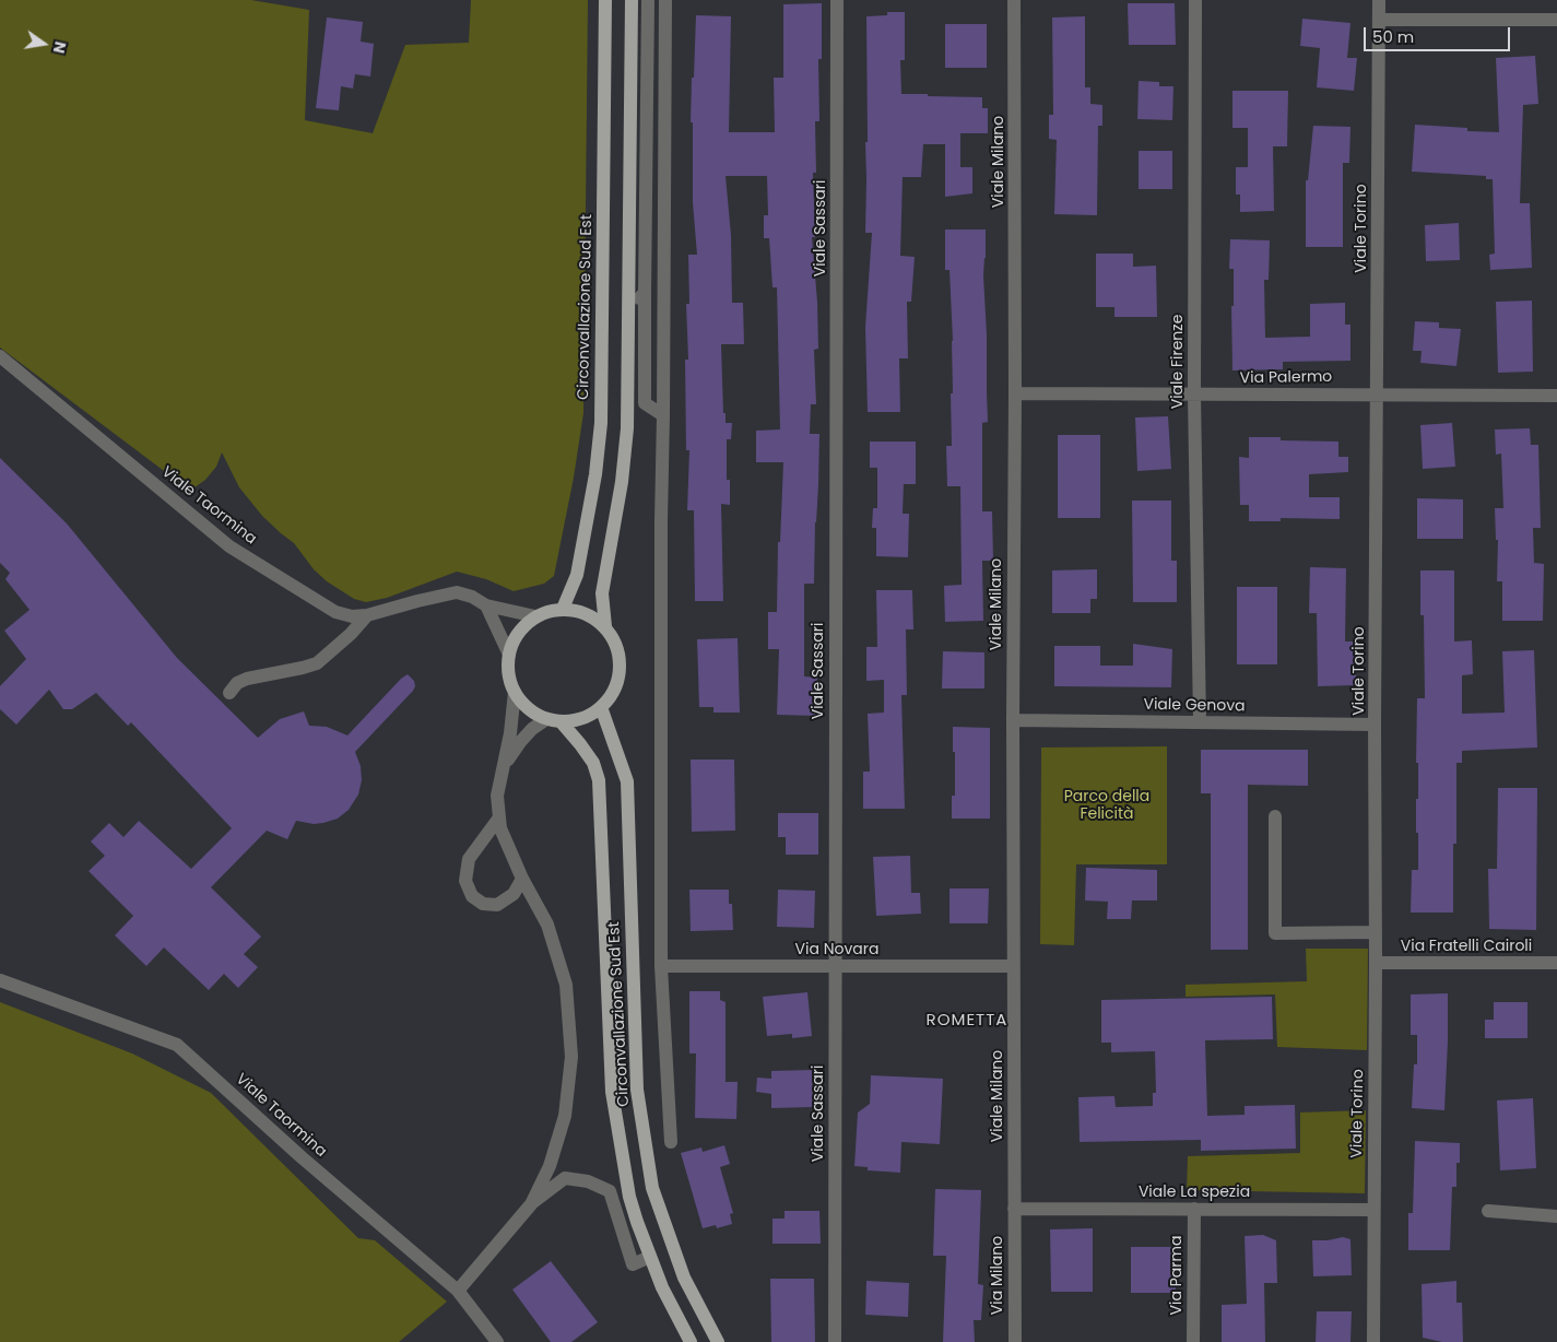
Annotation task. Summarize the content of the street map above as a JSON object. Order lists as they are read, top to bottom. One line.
{"streets":{"main road":["Circonvallazione Sud Est"],"street":["Viale Milano","Viale Sassari","Viale Torino","Viale Firenze","Via Palermo","Viale Taormina","Viale Genova","Via Fratelli Cairoli","Via Novara","Viale La spezia","Via Milano","Via Parma"]},"crossings":[["Viale Milano","Via Palermo"],["Viale Milano","Viale Genova"],["Viale Milano","Via Novara"],["Viale Milano","Viale La spezia"],["Viale Milano","Via Milano"],["Viale Sassari","Via Novara"],["Viale Torino","Via Palermo"],["Viale Torino","Viale Genova"],["Viale Torino","Via Fratelli Cairoli"],["Viale Torino","Viale La spezia"],["Circonvallazione Sud Est","Viale Taormina"],["Viale Firenze","Via Palermo"],["Viale Firenze","Viale Genova"],["Viale La spezia","Via Milano"],["Viale La spezia","Via Parma"]],"districts":["ROMETTA"],"parks":["Parco della Felicità"],"scale_bar":"50 m","north":"right"}
